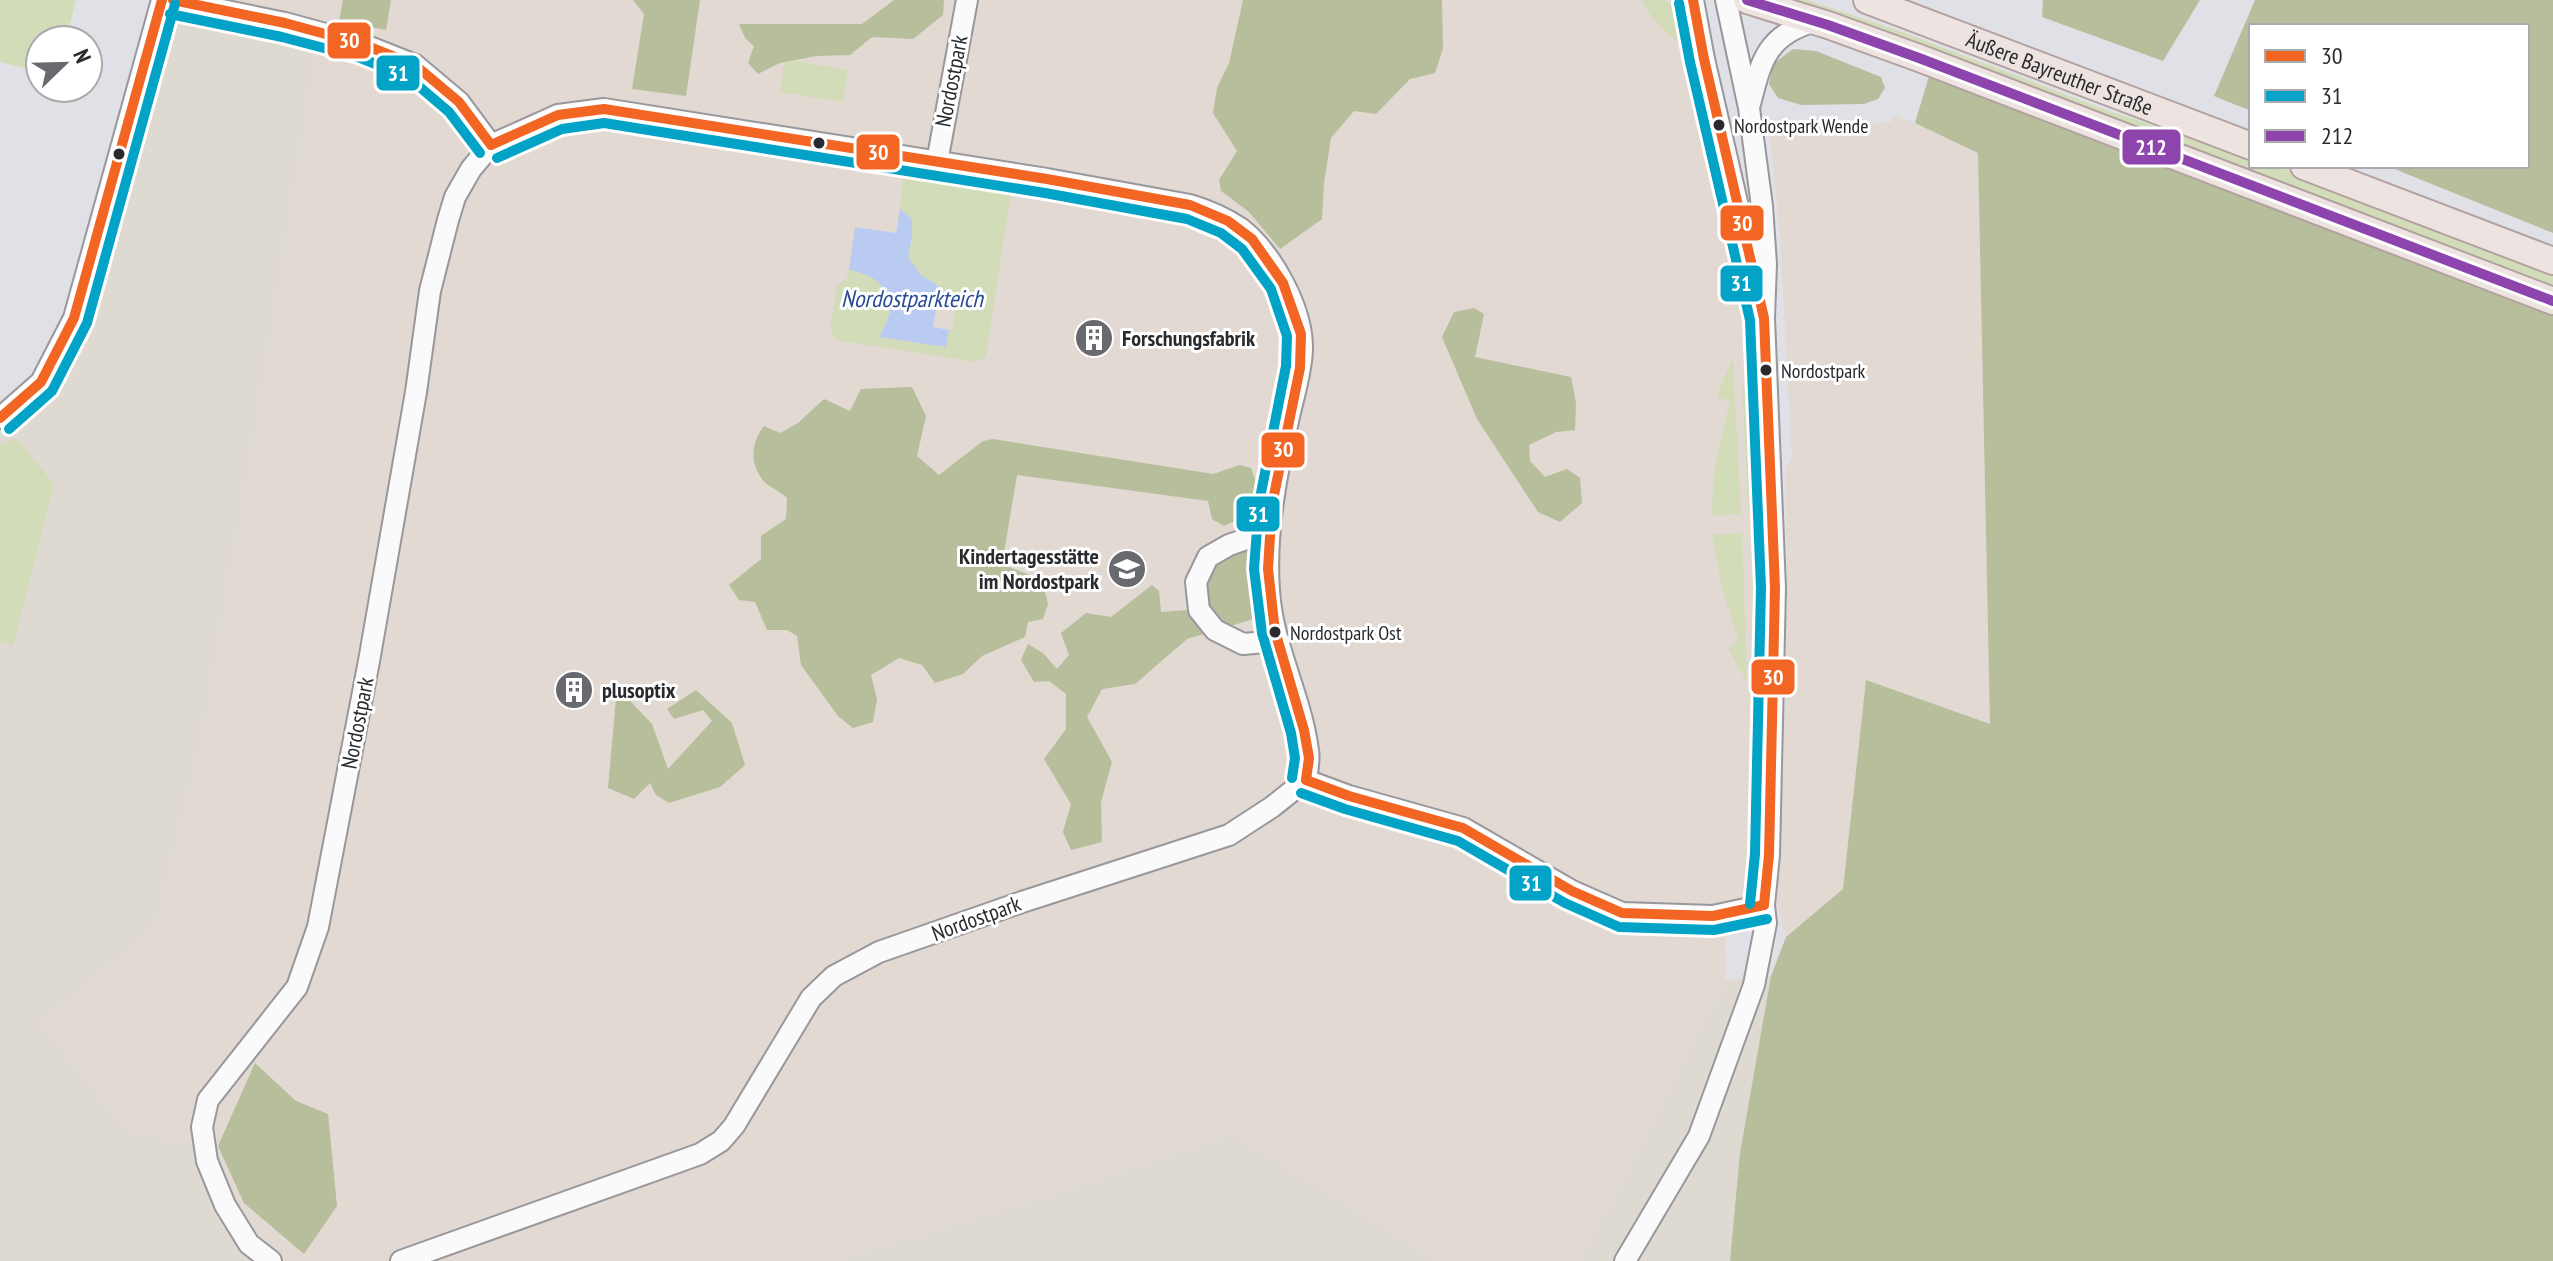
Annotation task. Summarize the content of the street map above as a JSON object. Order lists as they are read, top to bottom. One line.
{"streets":{"main road":["Äußere Bayreuther Straße"],"street":["Nordostpark"]},"water":["Nordostparkteich"],"places":{"other":["Nordostpark Wende","Nordostpark","Nordostpark Ost"],"building":["Forschungsfabrik","plusoptix"],"school or university":["Kindertagesstätte im Nordostpark"]},"lines":["transit line 30","transit line 212","transit line 31"],"legend":["30","31","212"],"north":"top right"}
